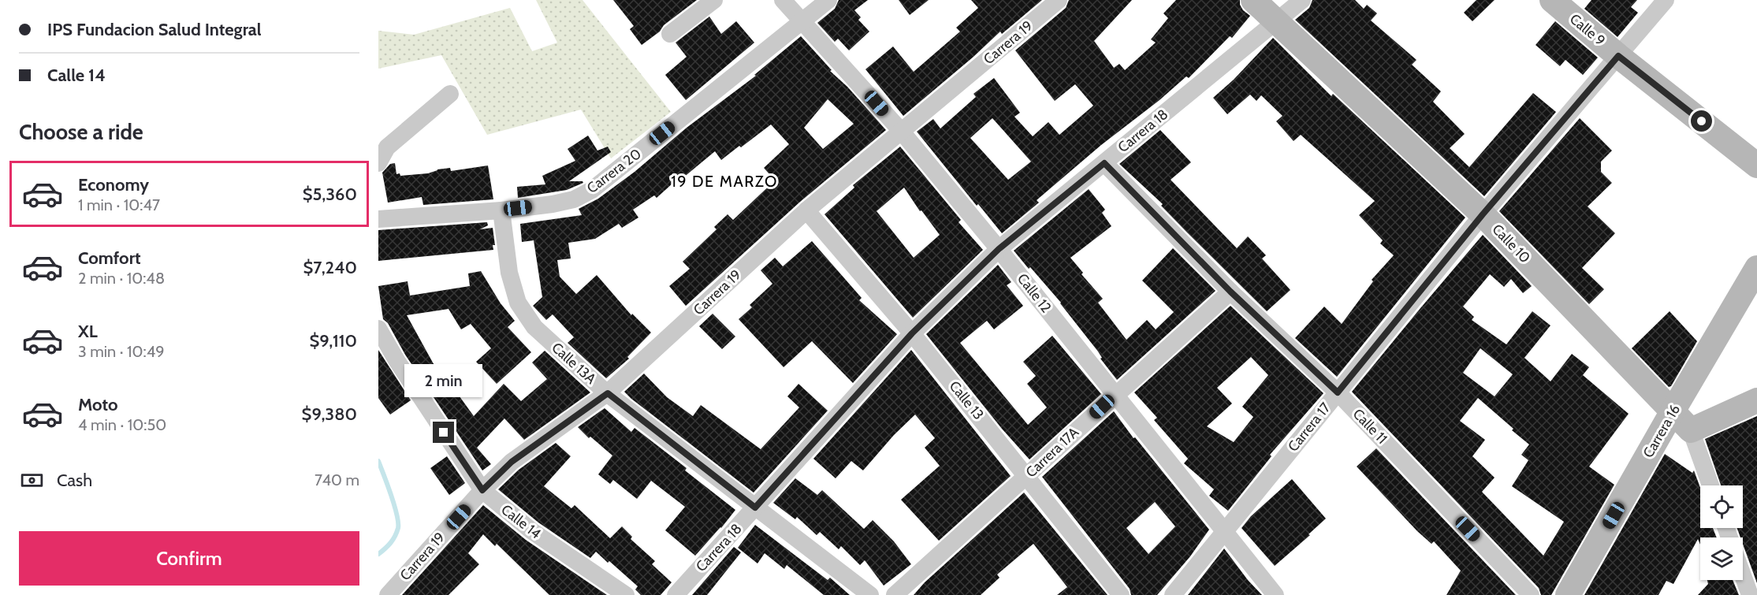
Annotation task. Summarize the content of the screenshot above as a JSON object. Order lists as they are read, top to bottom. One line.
{"streets":{"main road":["Calle 9","Calle 10","Carrera 16"],"street":["Carrera 19","Carrera 18","Carrera 20","Calle 12","Calle 13A","Calle 13","Calle 11","Carrera 17","Carrera 17A","Calle 14"]},"crossings":[["Calle 9","Carrera 17"],["Carrera 19","Calle 12"],["Carrera 19","Calle 13A"],["Carrera 19","Calle 13"],["Carrera 19","Calle 14"],["Carrera 18","Calle 10"],["Carrera 18","Calle 12"],["Carrera 18","Calle 13A"],["Carrera 18","Calle 13"],["Carrera 18","Calle 11"],["Carrera 20","Calle 12"],["Carrera 20","Calle 13A"],["Calle 10","Carrera 17"],["Calle 10","Carrera 16"],["Calle 12","Carrera 17"],["Calle 12","Carrera 17A"],["Calle 13","Carrera 17A"],["Calle 11","Carrera 17"],["Calle 11","Carrera 17A"]],"districts":["19 DE MARZO"],"page":{"banner":["IPS Fundacion Salud Integral","Calle 14"],"heading":"Choose a ride","list":[{"name":"Economy","note":"1 min · 10:47","value":"$5,360"},{"name":"Comfort","note":"2 min · 10:48","value":"$7,240"},{"name":"XL","note":"3 min · 10:49","value":"$9,110"},{"name":"Moto","note":"4 min · 10:50","value":"$9,380"}],"bubble":"2 min","pay":["Cash","740 m"],"buttons":"Confirm"}}
